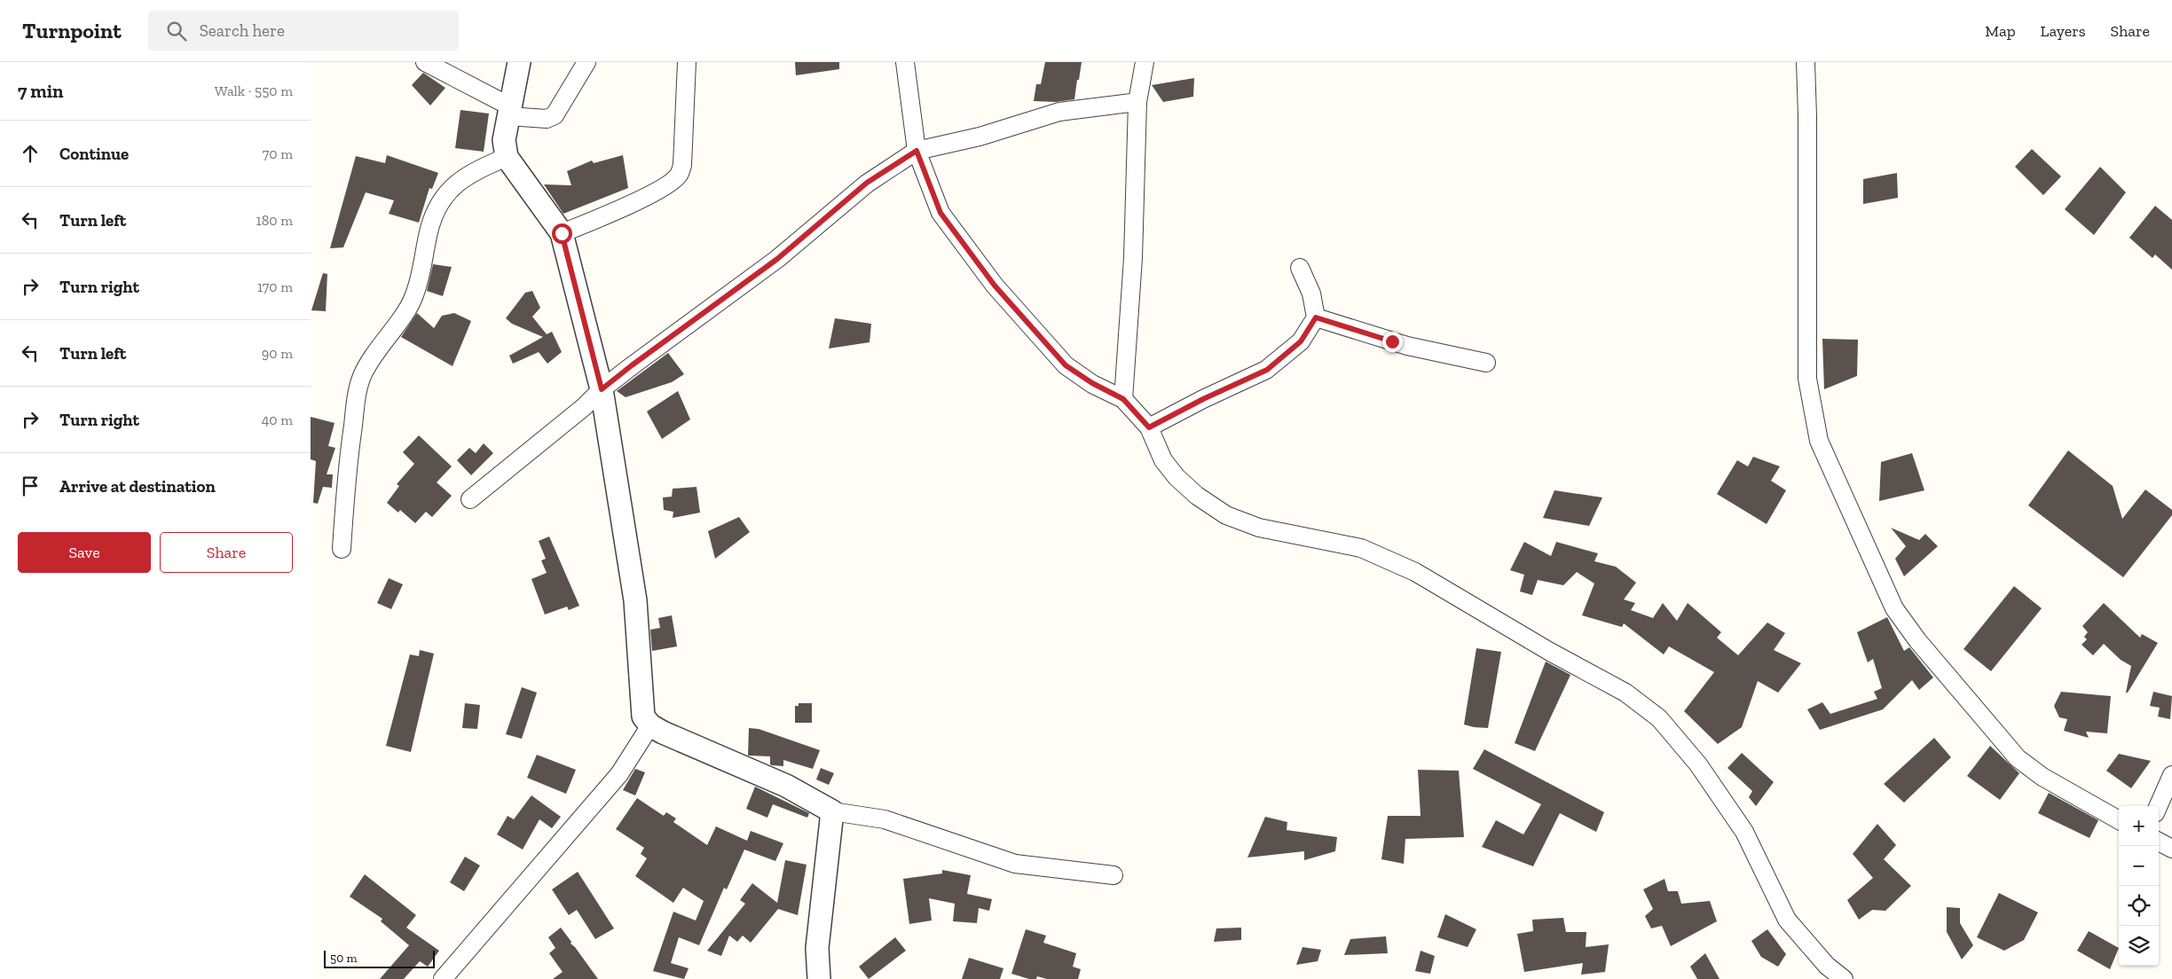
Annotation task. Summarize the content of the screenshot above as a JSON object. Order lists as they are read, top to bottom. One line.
{"scale_bar":"50 m","page":{"header":"Turnpoint","search":"Search here","nav":["Map","Layers","Share"],"heading":["7 min","Walk · 550 m"],"list":[["Continue","70 m"],["Turn left","180 m"],["Turn right","170 m"],["Turn left","90 m"],["Turn right","40 m"],"Arrive at destination"],"buttons":["Save","Share"],"map_buttons":["+","−"],"scale":"50 m"}}
